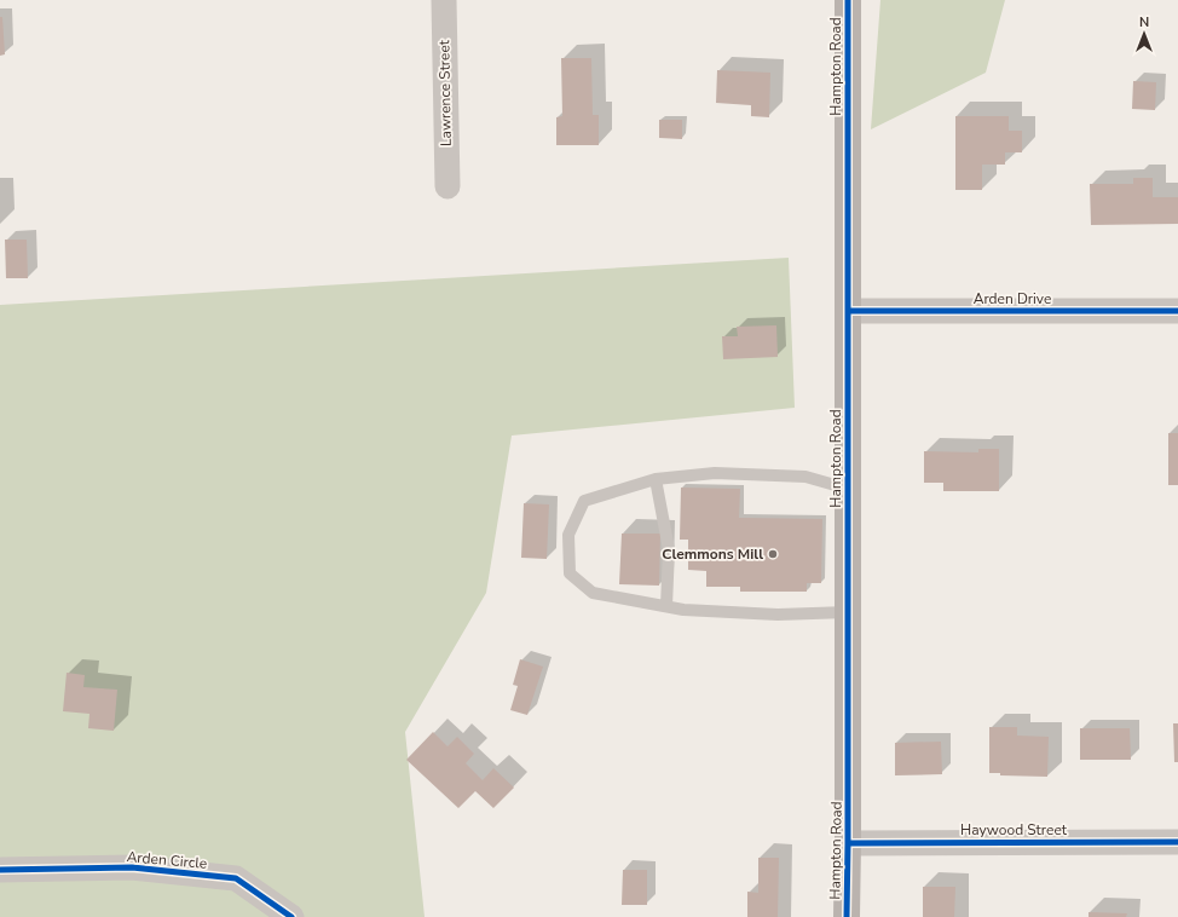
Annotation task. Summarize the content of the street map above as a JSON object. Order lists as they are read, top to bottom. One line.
{"streets":{"main road":["Hampton Road"],"street":["Lawrence Street","Arden Drive","Haywood Street","Arden Circle"]},"crossings":[["Hampton Road","Arden Drive"],["Hampton Road","Haywood Street"]],"places":["Clemmons Mill"],"north":"top"}
